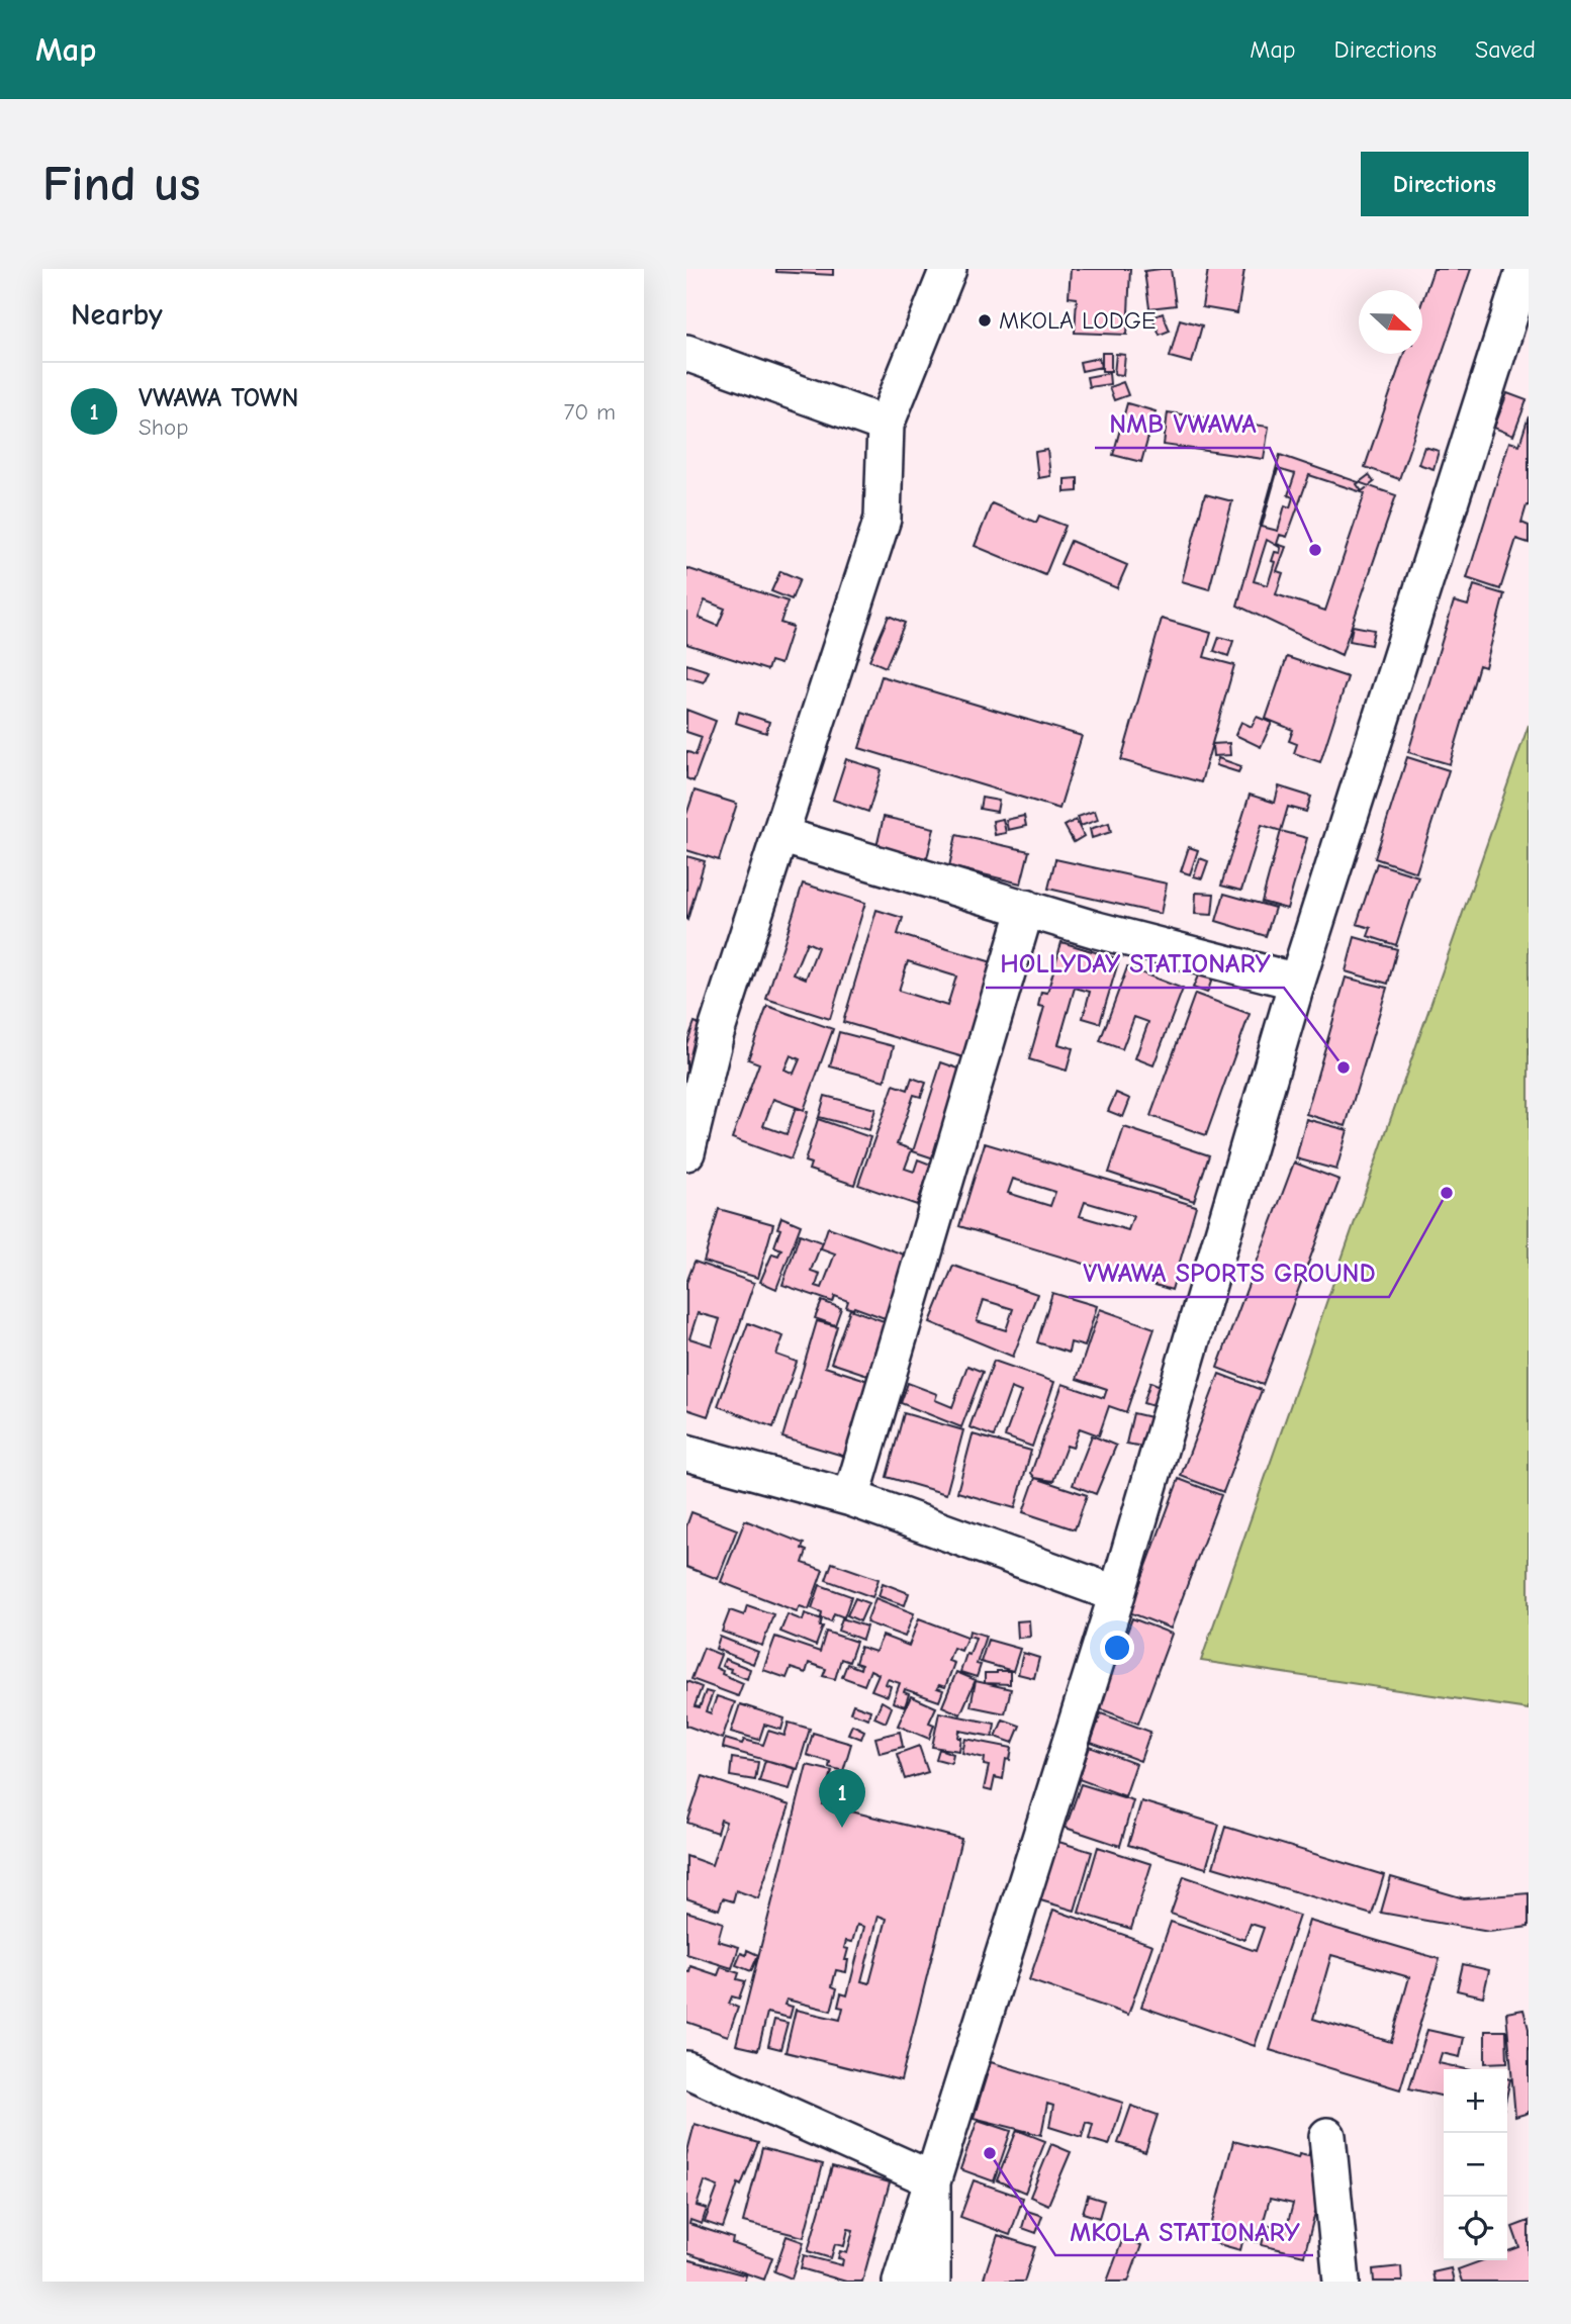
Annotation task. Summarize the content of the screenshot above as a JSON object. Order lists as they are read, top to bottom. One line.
{"places":["MKOLA LODGE","NMB VWAWA","HOLLYDAY STATIONARY","VWAWA SPORTS GROUND","MKOLA STATIONARY"],"north":"right","page":{"header":"Map","nav":["Map","Directions","Saved"],"buttons":"Directions","title":"Find us","heading":"Nearby","list":[{"mark":"1","name":"VWAWA TOWN","note":"Shop","value":"70 m"}],"pins":"1","map_buttons":["+","−"]}}
